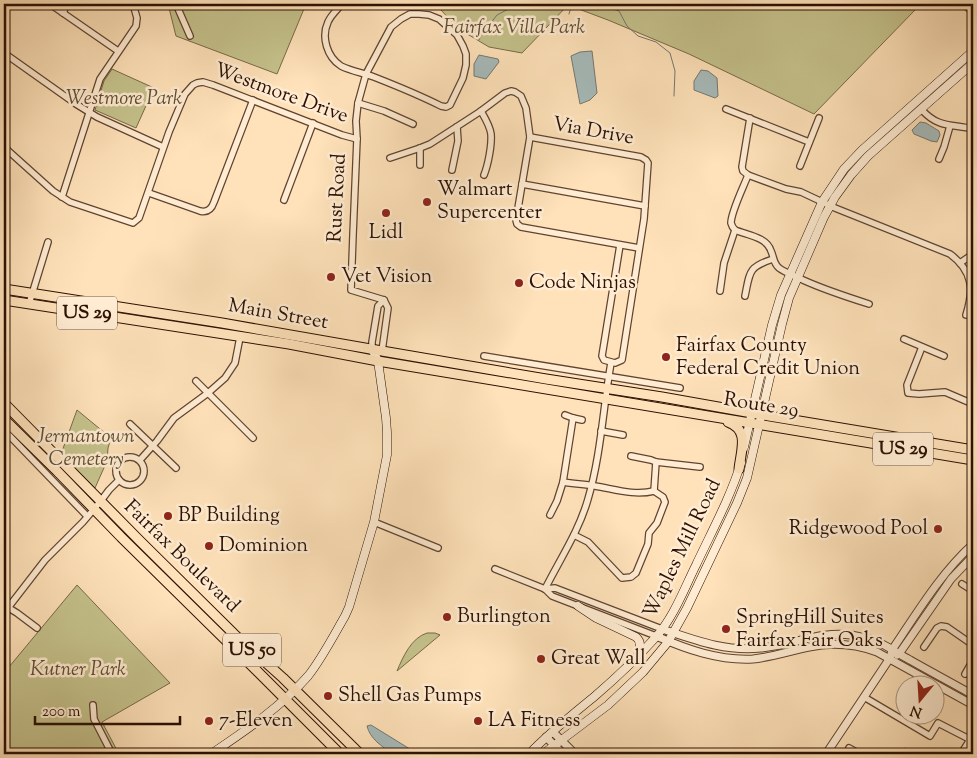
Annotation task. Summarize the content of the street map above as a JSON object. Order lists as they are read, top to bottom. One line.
{"streets":{"main road":["US 29","Main Street","Route 29","Waples Mill Road","Fairfax Boulevard","US 50"],"street":["Westmore Drive","Via Drive","Rust Road"]},"crossings":[["Westmore Drive","Rust Road"],["Main Street","Route 29"],["Route 29","Waples Mill Road"]],"parks":["Fairfax Villa Park","Westmore Park","Jermantown Cemetery","Kutner Park"],"places":["Walmart Supercenter","Lidl","Vet Vision","Code Ninjas","Fairfax County Federal Credit Union","BP Building","Ridgewood Pool","Dominion","Burlington","SpringHill Suites Fairfax Fair Oaks","Great Wall","Shell Gas Pumps","7-Eleven","LA Fitness"],"scale_bar":"200 m","north":"bottom"}
